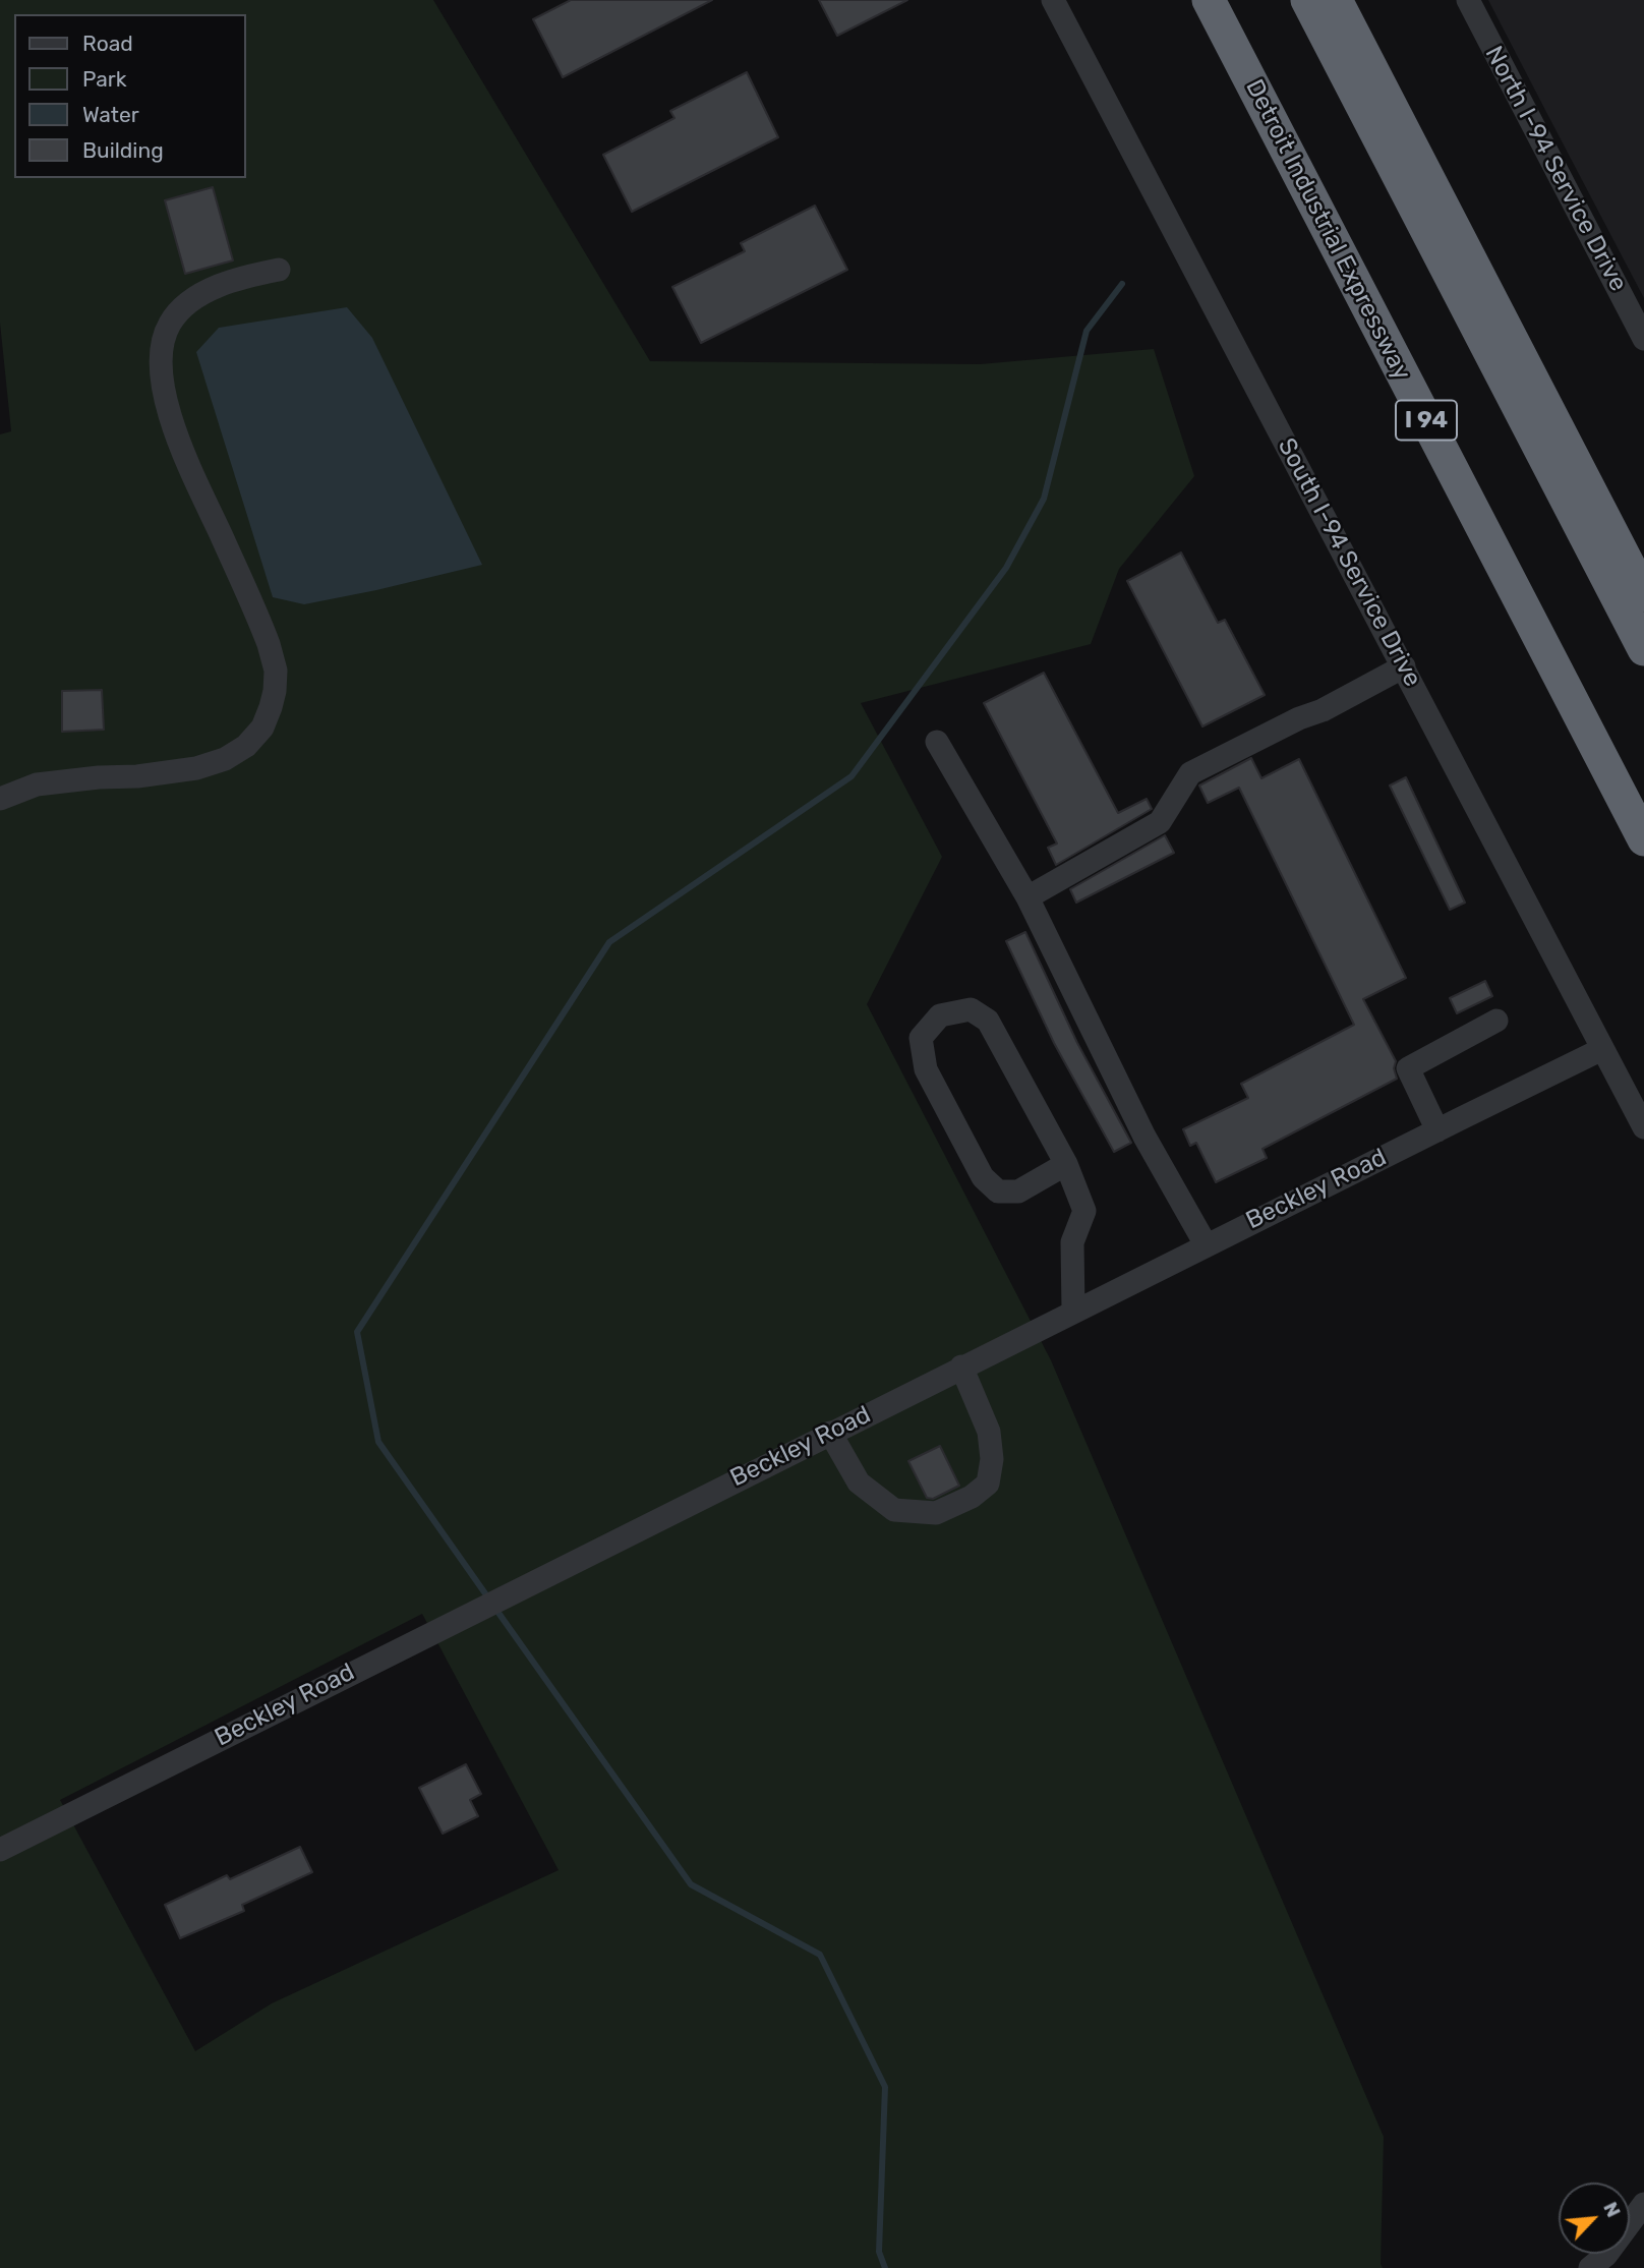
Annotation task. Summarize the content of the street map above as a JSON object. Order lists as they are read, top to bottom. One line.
{"streets":{"highway":["Detroit Industrial Expressway","I 94"],"street":["North I-94 Service Drive","South I-94 Service Drive","Beckley Road"]},"crossings":[["South I-94 Service Drive","Beckley Road"]],"legend":["Road","Park","Water","Building"],"north":"top right"}
